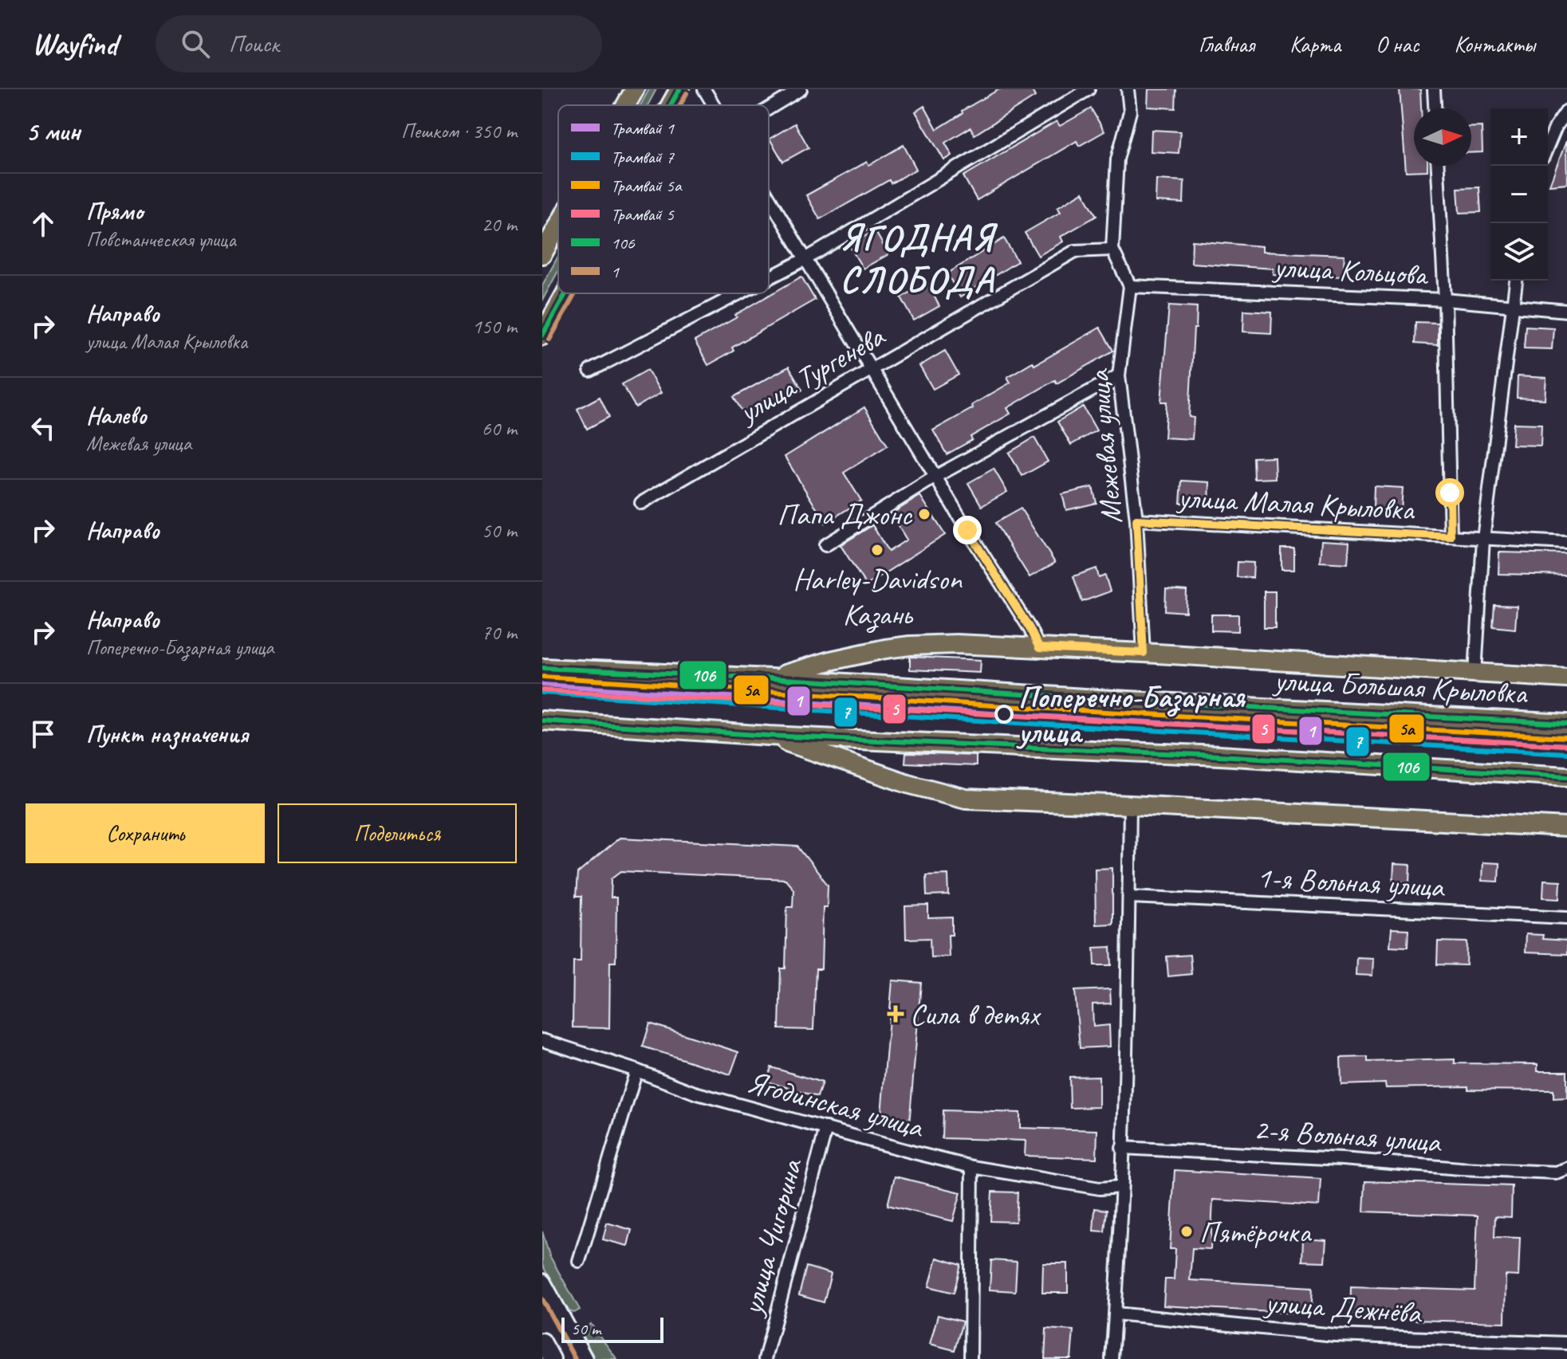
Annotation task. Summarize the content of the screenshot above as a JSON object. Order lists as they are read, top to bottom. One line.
{"streets":{"main road":["улица Большая Крыловка"],"street":["улица Кольцова","улица Тургенева","Межевая улица","улица Малая Крыловка","1-я Вольная улица","Ягодинская улица","2-я Вольная улица","улица Чигорина","улица Дежнёва"]},"crossings":[["улица Кольцова","Межевая улица"],["Межевая улица","улица Малая Крыловка"],["Ягодинская улица","улица Чигорина"]],"districts":["ЯГОДНАЯ СЛОБОДА"],"places":{"other":["Папа Джонс","Harley-Davidson Казань","Поперечно-Базарная улица","Пятёрочка"],"health":["Сила в детях"]},"lines":["transit line 106","transit line 1","tram line 5а","tram line 1","tram line 5","tram line 7"],"legend":["Трамвай 1","Трамвай 7","Трамвай 5а","Трамвай 5","106","1"],"scale_bar":"50 m","north":"right","page":{"header":"Wayfind","search":"Поиск","nav":["Главная","Карта","О нас","Контакты"],"heading":["5 мин","Пешком · 350 m"],"map_buttons":["+","−"],"list":[["Прямо","Повстанческая улица","20 m"],["Направо","улица Малая Крыловка","150 m"],["Налево","Межевая улица","60 m"],["Направо","50 m"],["Направо","Поперечно-Базарная улица","70 m"],"Пункт назначения"],"buttons":["Сохранить","Поделиться"],"scale":"50 m"}}
